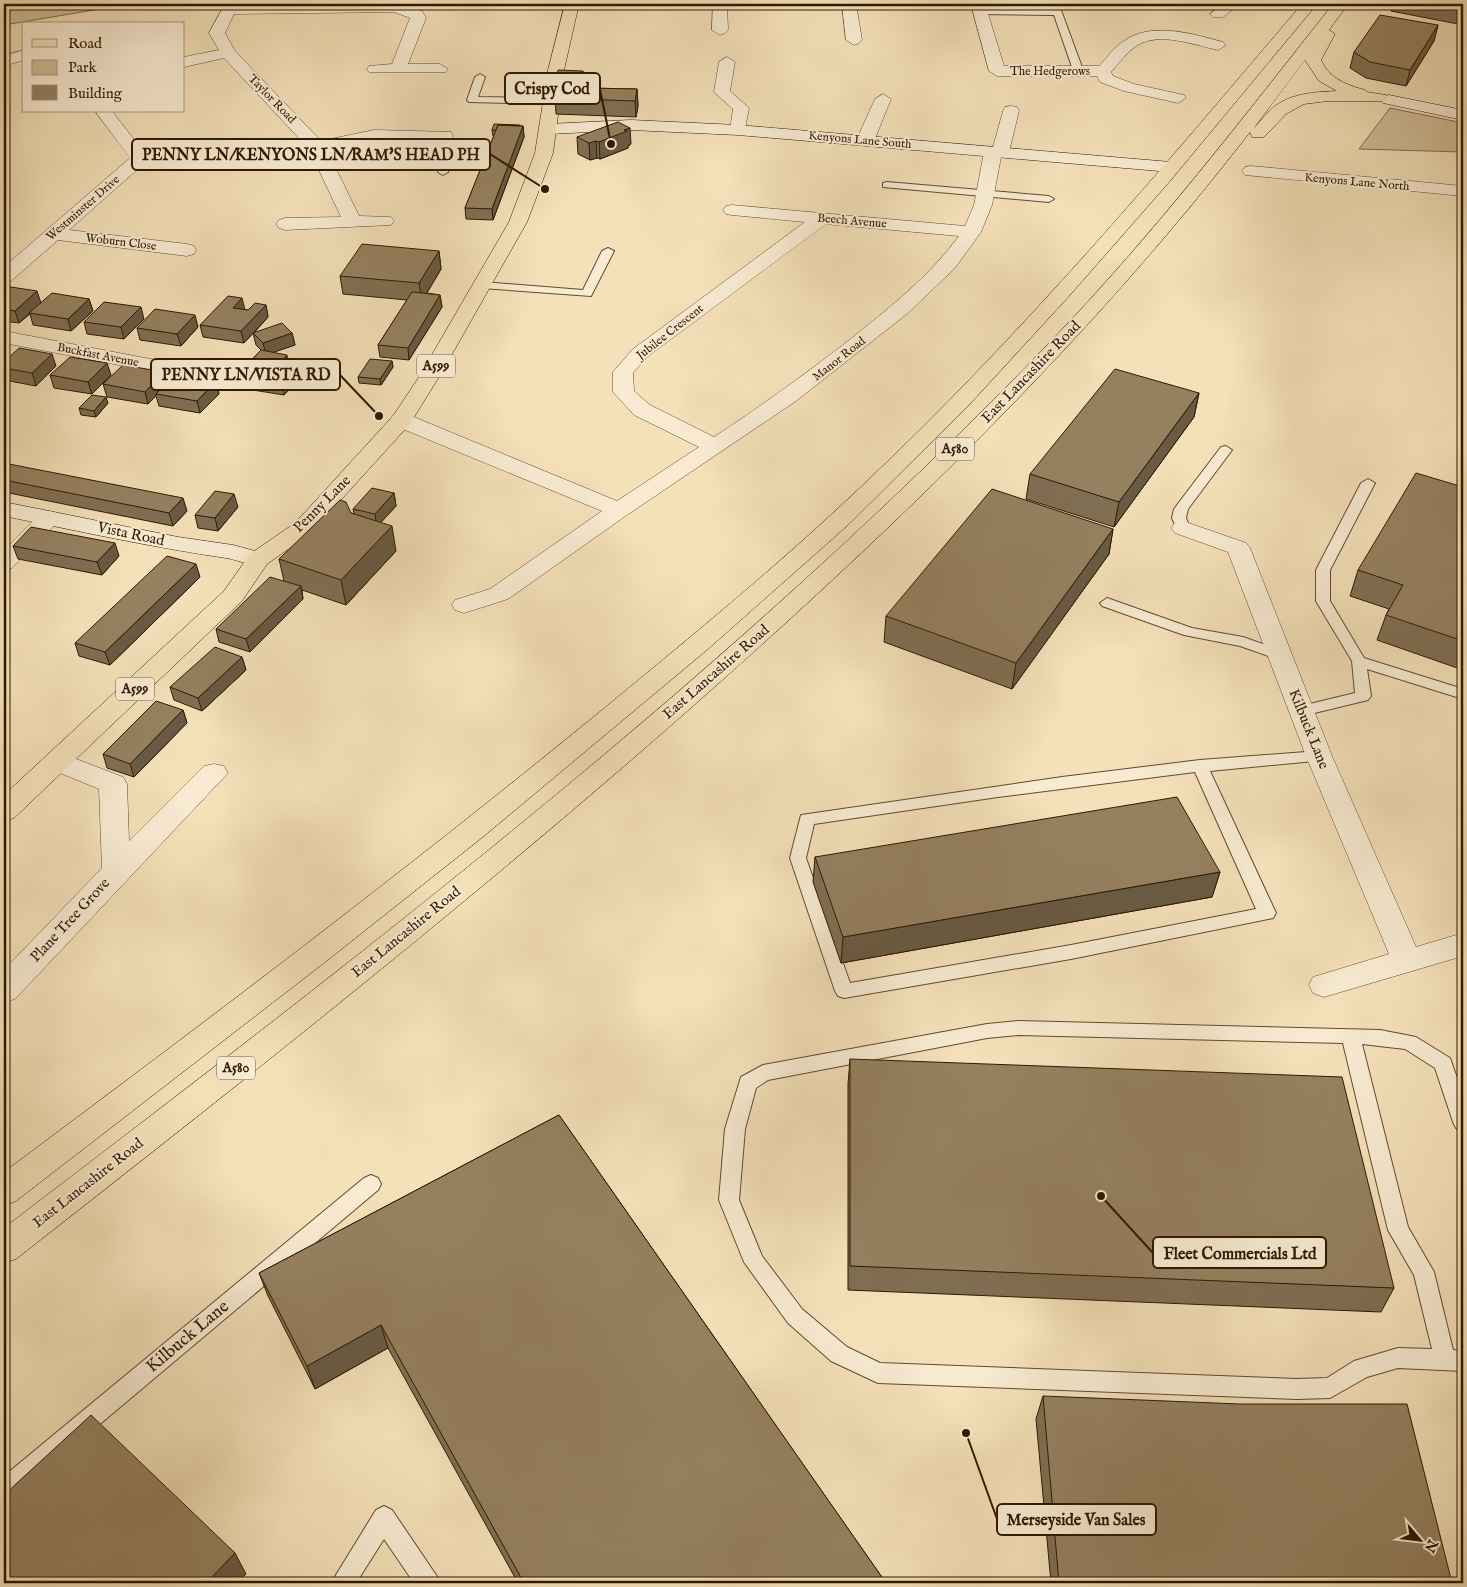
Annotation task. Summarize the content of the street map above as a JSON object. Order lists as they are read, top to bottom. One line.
{"streets":{"main road":["A599","East Lancashire Road","A580","Penny Lane"],"street":["The Hedgerows","Taylor Road","Kenyons Lane South","Kenyons Lane North","Westminster Drive","Beech Avenue","Woburn Close","Jubilee Crescent","Buckfast Avenue","Manor Road","Vista Road","Kilbuck Lane","Plane Tree Grove"]},"crossings":[["Kenyons Lane South","Manor Road"],["Kenyons Lane South","A599"],["Kenyons Lane South","East Lancashire Road"],["Kenyons Lane South","Penny Lane"],["Westminster Drive","Woburn Close"],["Beech Avenue","Jubilee Crescent"],["Beech Avenue","Manor Road"],["Jubilee Crescent","Manor Road"],["A599","Penny Lane"],["Penny Lane","Vista Road"],["Penny Lane","Plane Tree Grove"]],"places":["Crispy Cod","PENNY LN/KENYONS LN/RAM'S HEAD PH","PENNY LN/VISTA RD","Fleet Commercials Ltd","Merseyside Van Sales"],"legend":["Road","Park","Building"],"north":"bottom right"}
